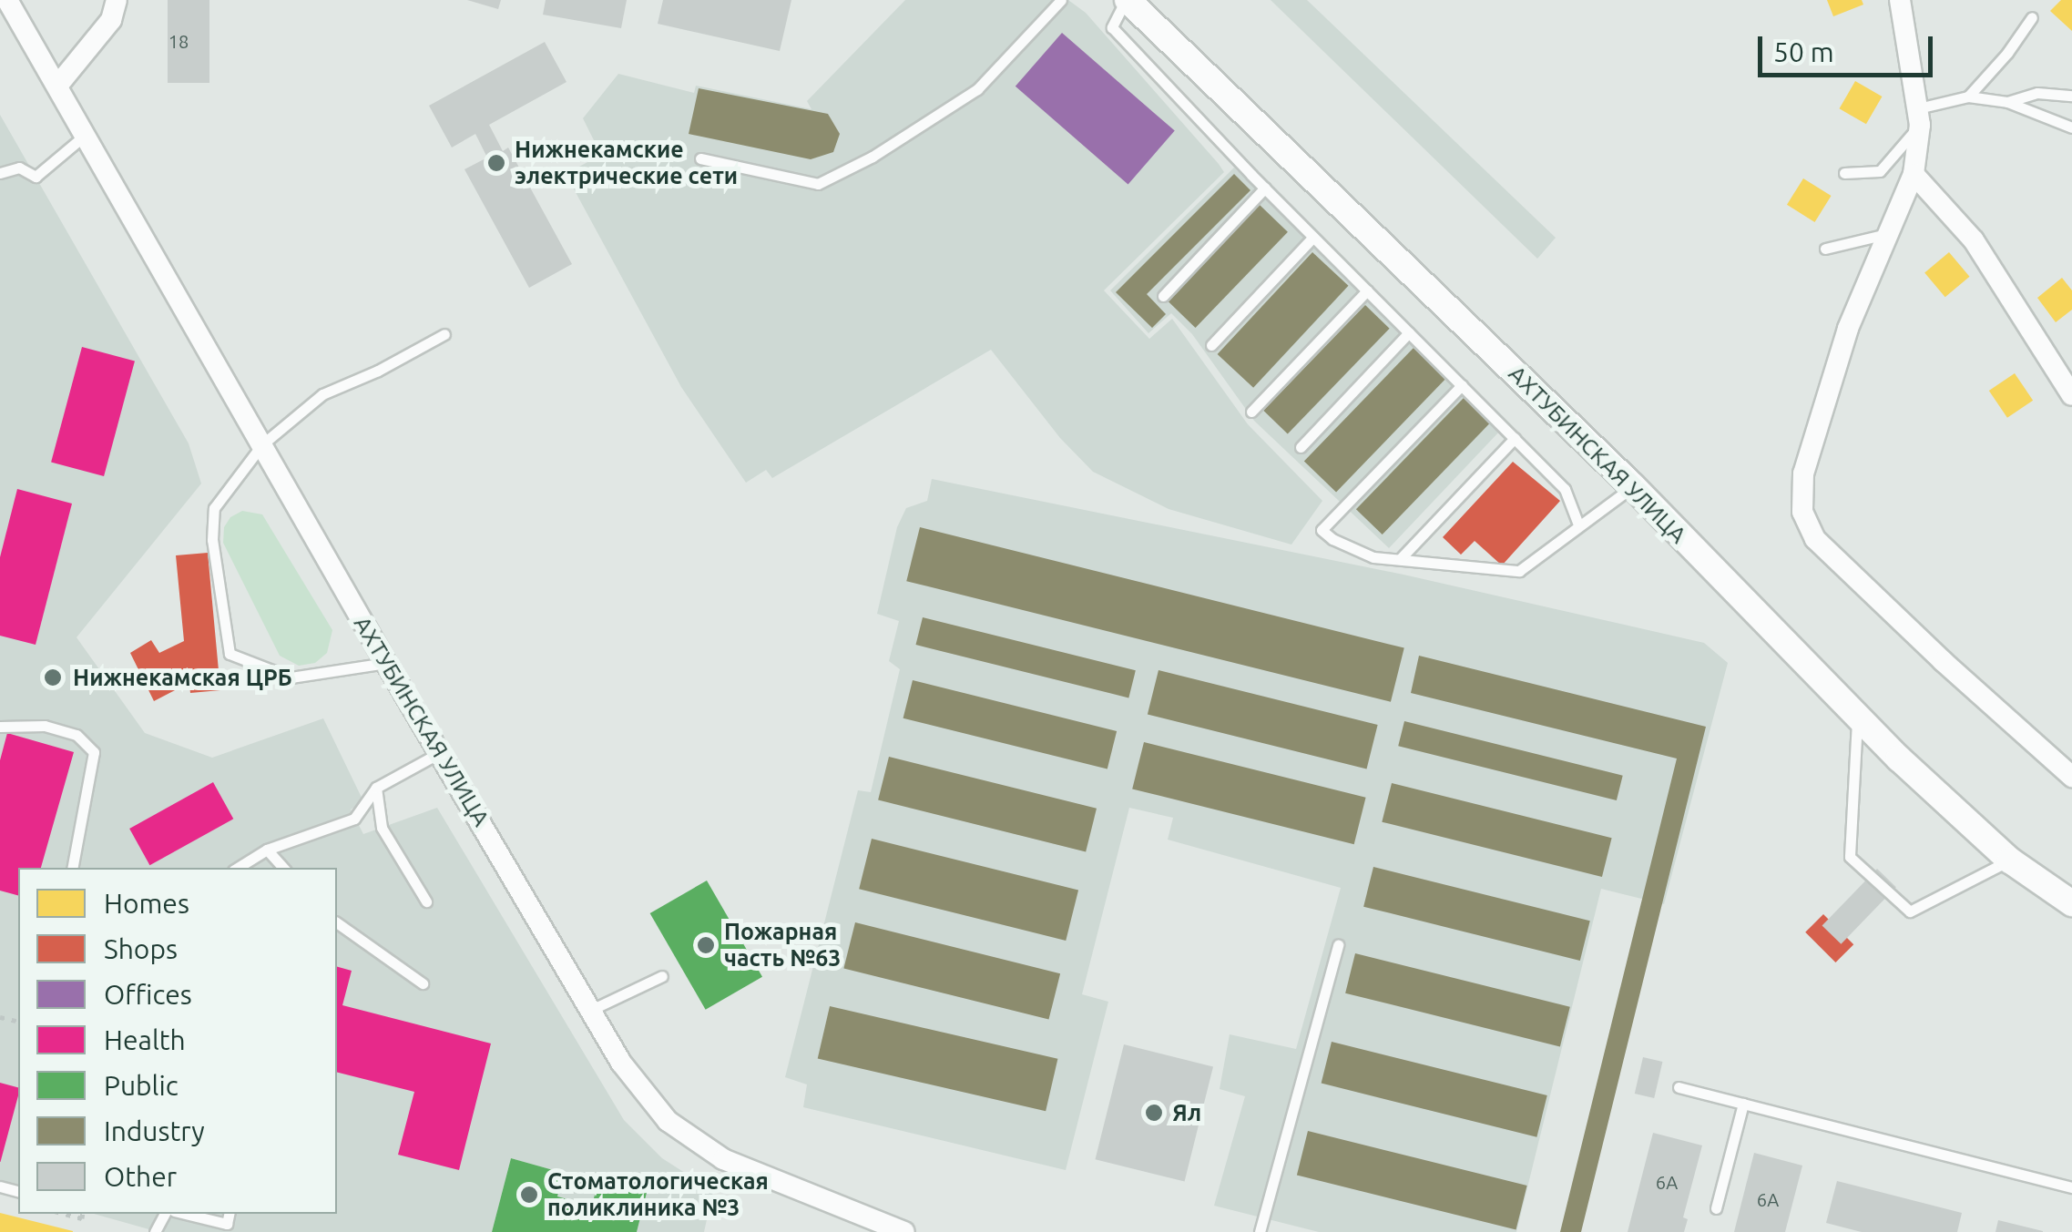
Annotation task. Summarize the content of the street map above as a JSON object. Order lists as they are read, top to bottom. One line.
{"streets":{"street":["АХТУБИНСКАЯ УЛИЦА"]},"places":["Нижнекамские электрические сети","Нижнекамская ЦРБ","Пожарная часть №63","Ял","Стоматологическая поликлиника №3"],"house_numbers":["18","6А","6А"],"legend":["Homes","Shops","Offices","Health","Public","Industry","Other"],"scale_bar":"50 m"}
